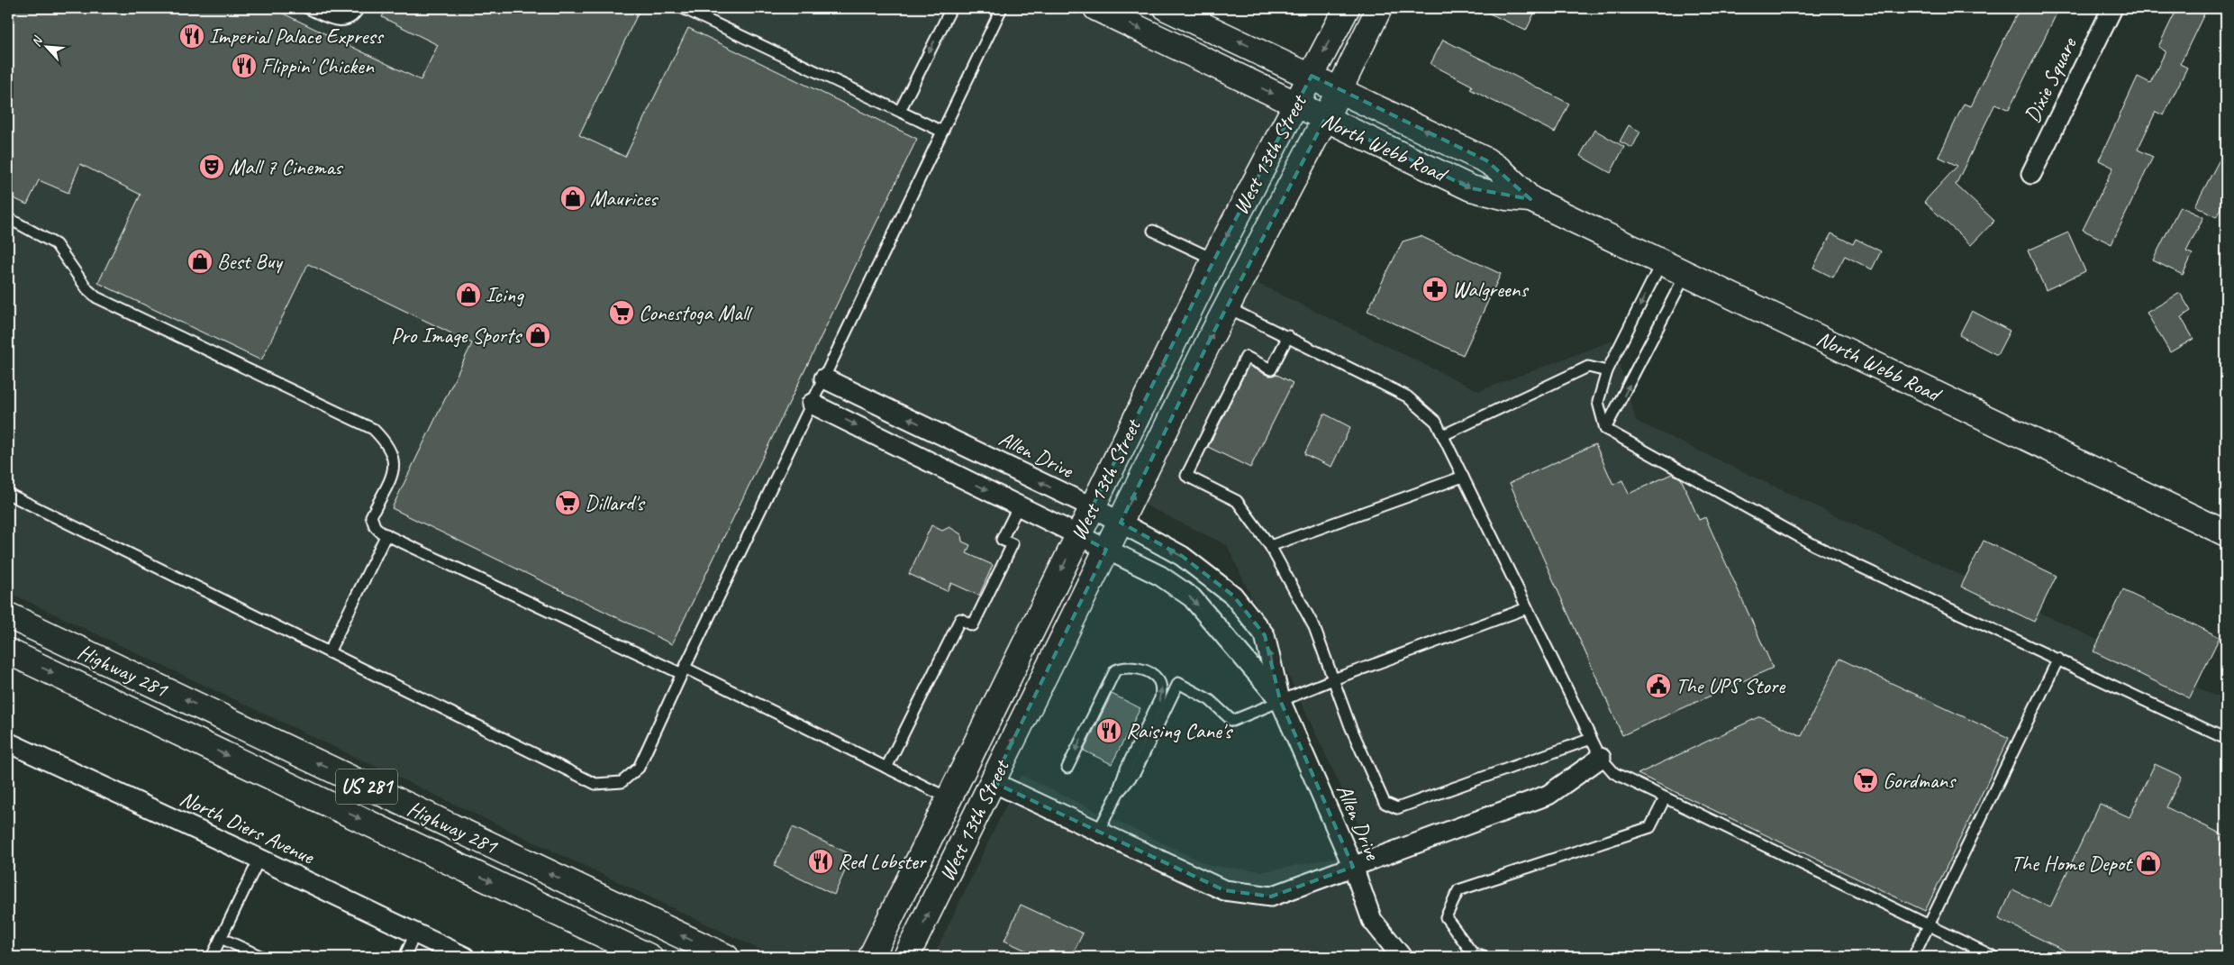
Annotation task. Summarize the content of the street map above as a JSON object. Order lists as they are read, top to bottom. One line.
{"streets":{"main road":["North Webb Road","West 13th Street","Highway 281","US 281"],"street":["Dixie Square","Allen Drive","North Diers Avenue"]},"crossings":[["North Webb Road","West 13th Street"],["West 13th Street","Allen Drive"]],"places":{"restaurant":["Imperial Palace Express","Flippin' Chicken","Raising Cane's","Red Lobster"],"theatre":["Mall 7 Cinemas"],"shop":["Maurices","Best Buy","Icing","Pro Image Sports","The Home Depot"],"pharmacy":["Walgreens"],"supermarket":["Conestoga Mall","Dillard's","Gordmans"],"public building":["The UPS Store"]},"north":"top left"}
